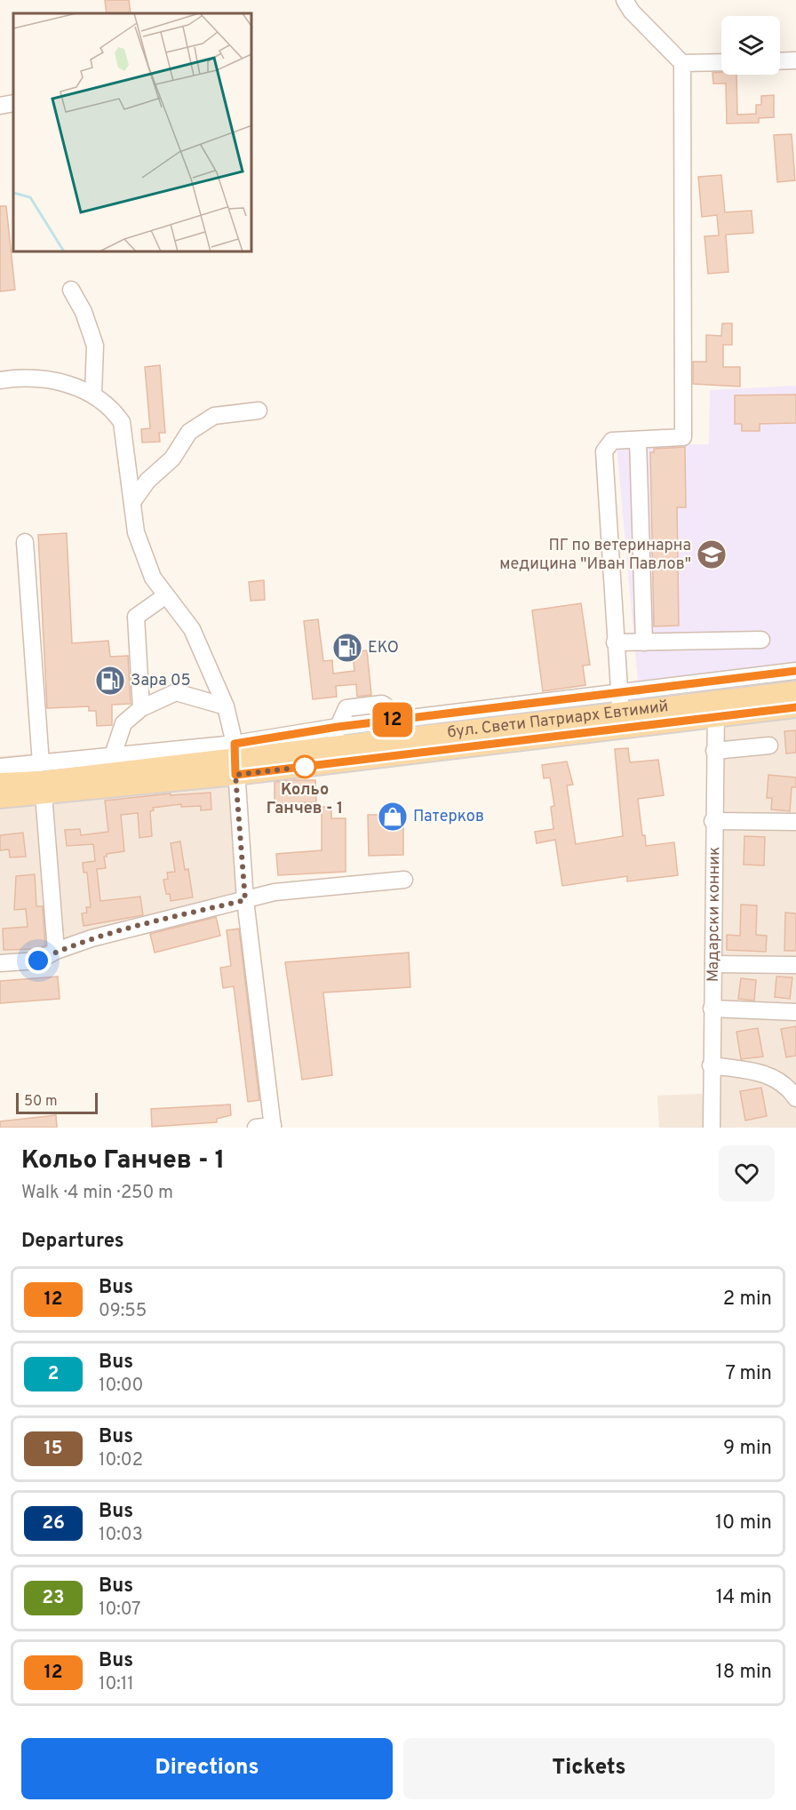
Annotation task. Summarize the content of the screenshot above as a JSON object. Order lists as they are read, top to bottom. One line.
{"streets":{"main road":["бул. Свети Патриарх Евтимий"],"street":["Мадарски конник"]},"crossings":[["бул. Свети Патриарх Евтимий","Мадарски конник"]],"places":{"school or university":["ПГ по ветеринарна медицина \"Иван Павлов\""],"fuel station":["EKO","Зара 05"],"other":["Кольо Ганчев - 1"],"shop":["Патерков"]},"lines":["bus line 12"],"scale_bar":"50 m","page":{"on_map":"12","scale":"50 m","heading":[["Кольо Ганчев - 1","Walk · 4 min · 250 m"],"Departures"],"list":[{"mark":"12","name":"Bus","note":"09:55","value":"2 min"},{"mark":"2","name":"Bus","note":"10:00","value":"7 min"},{"mark":"15","name":"Bus","note":"10:02","value":"9 min"},{"mark":"26","name":"Bus","note":"10:03","value":"10 min"},{"mark":"23","name":"Bus","note":"10:07","value":"14 min"},{"mark":"12","name":"Bus","note":"10:11","value":"18 min"}],"buttons":["Directions","Tickets"]}}
